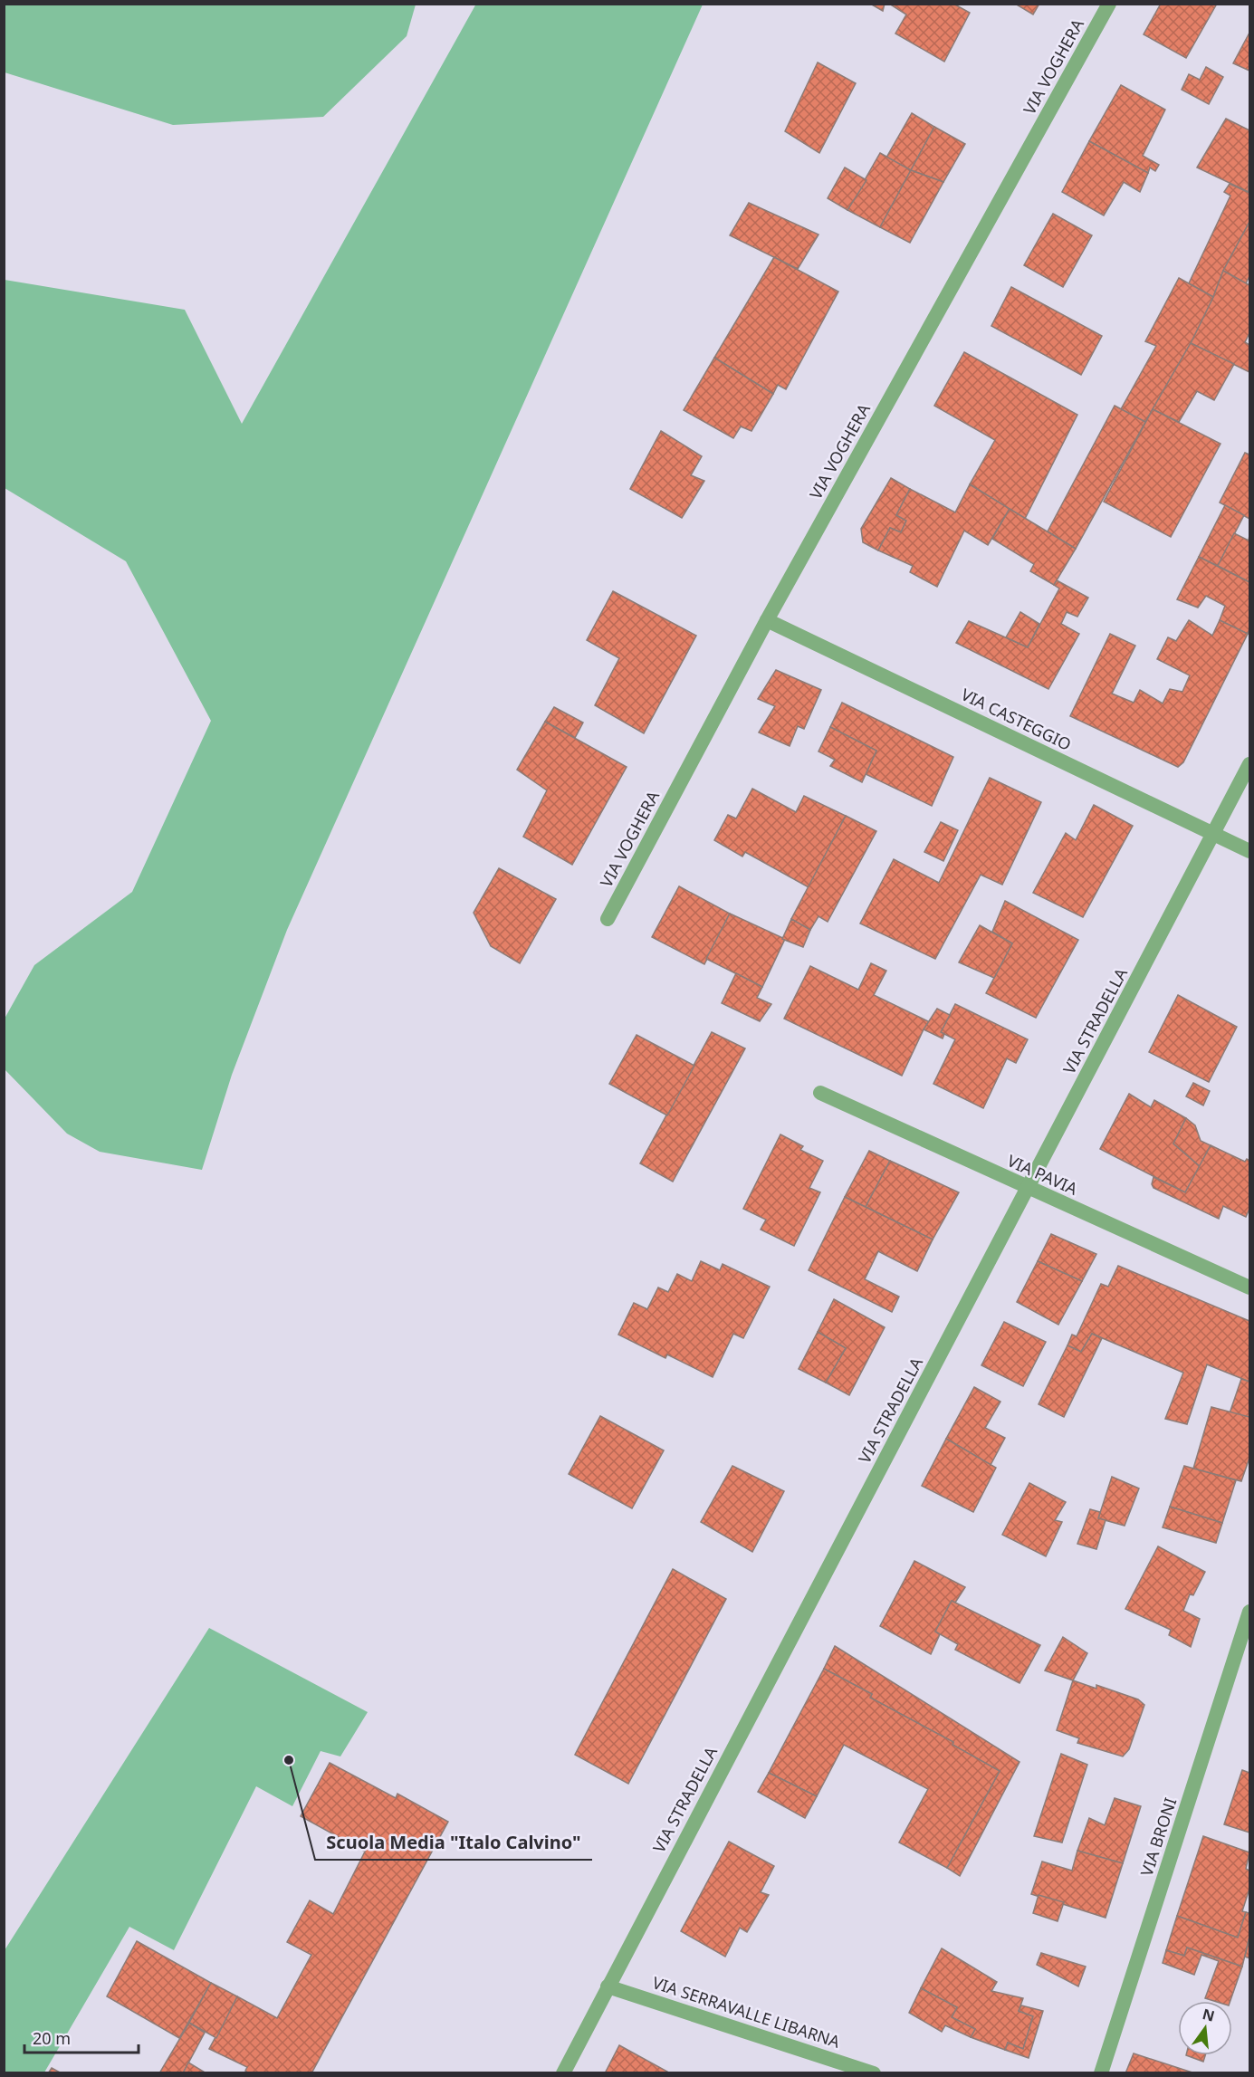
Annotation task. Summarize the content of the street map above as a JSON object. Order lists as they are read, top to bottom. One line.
{"streets":{"street":["VIA VOGHERA","VIA CASTEGGIO","VIA STRADELLA","VIA PAVIA","VIA BRONI","VIA SERRAVALLE LIBARNA"]},"crossings":[["VIA VOGHERA","VIA CASTEGGIO"],["VIA CASTEGGIO","VIA STRADELLA"],["VIA STRADELLA","VIA PAVIA"],["VIA STRADELLA","VIA SERRAVALLE LIBARNA"]],"places":["Scuola Media \"Italo Calvino\""],"scale_bar":"20 m","north":"top"}
